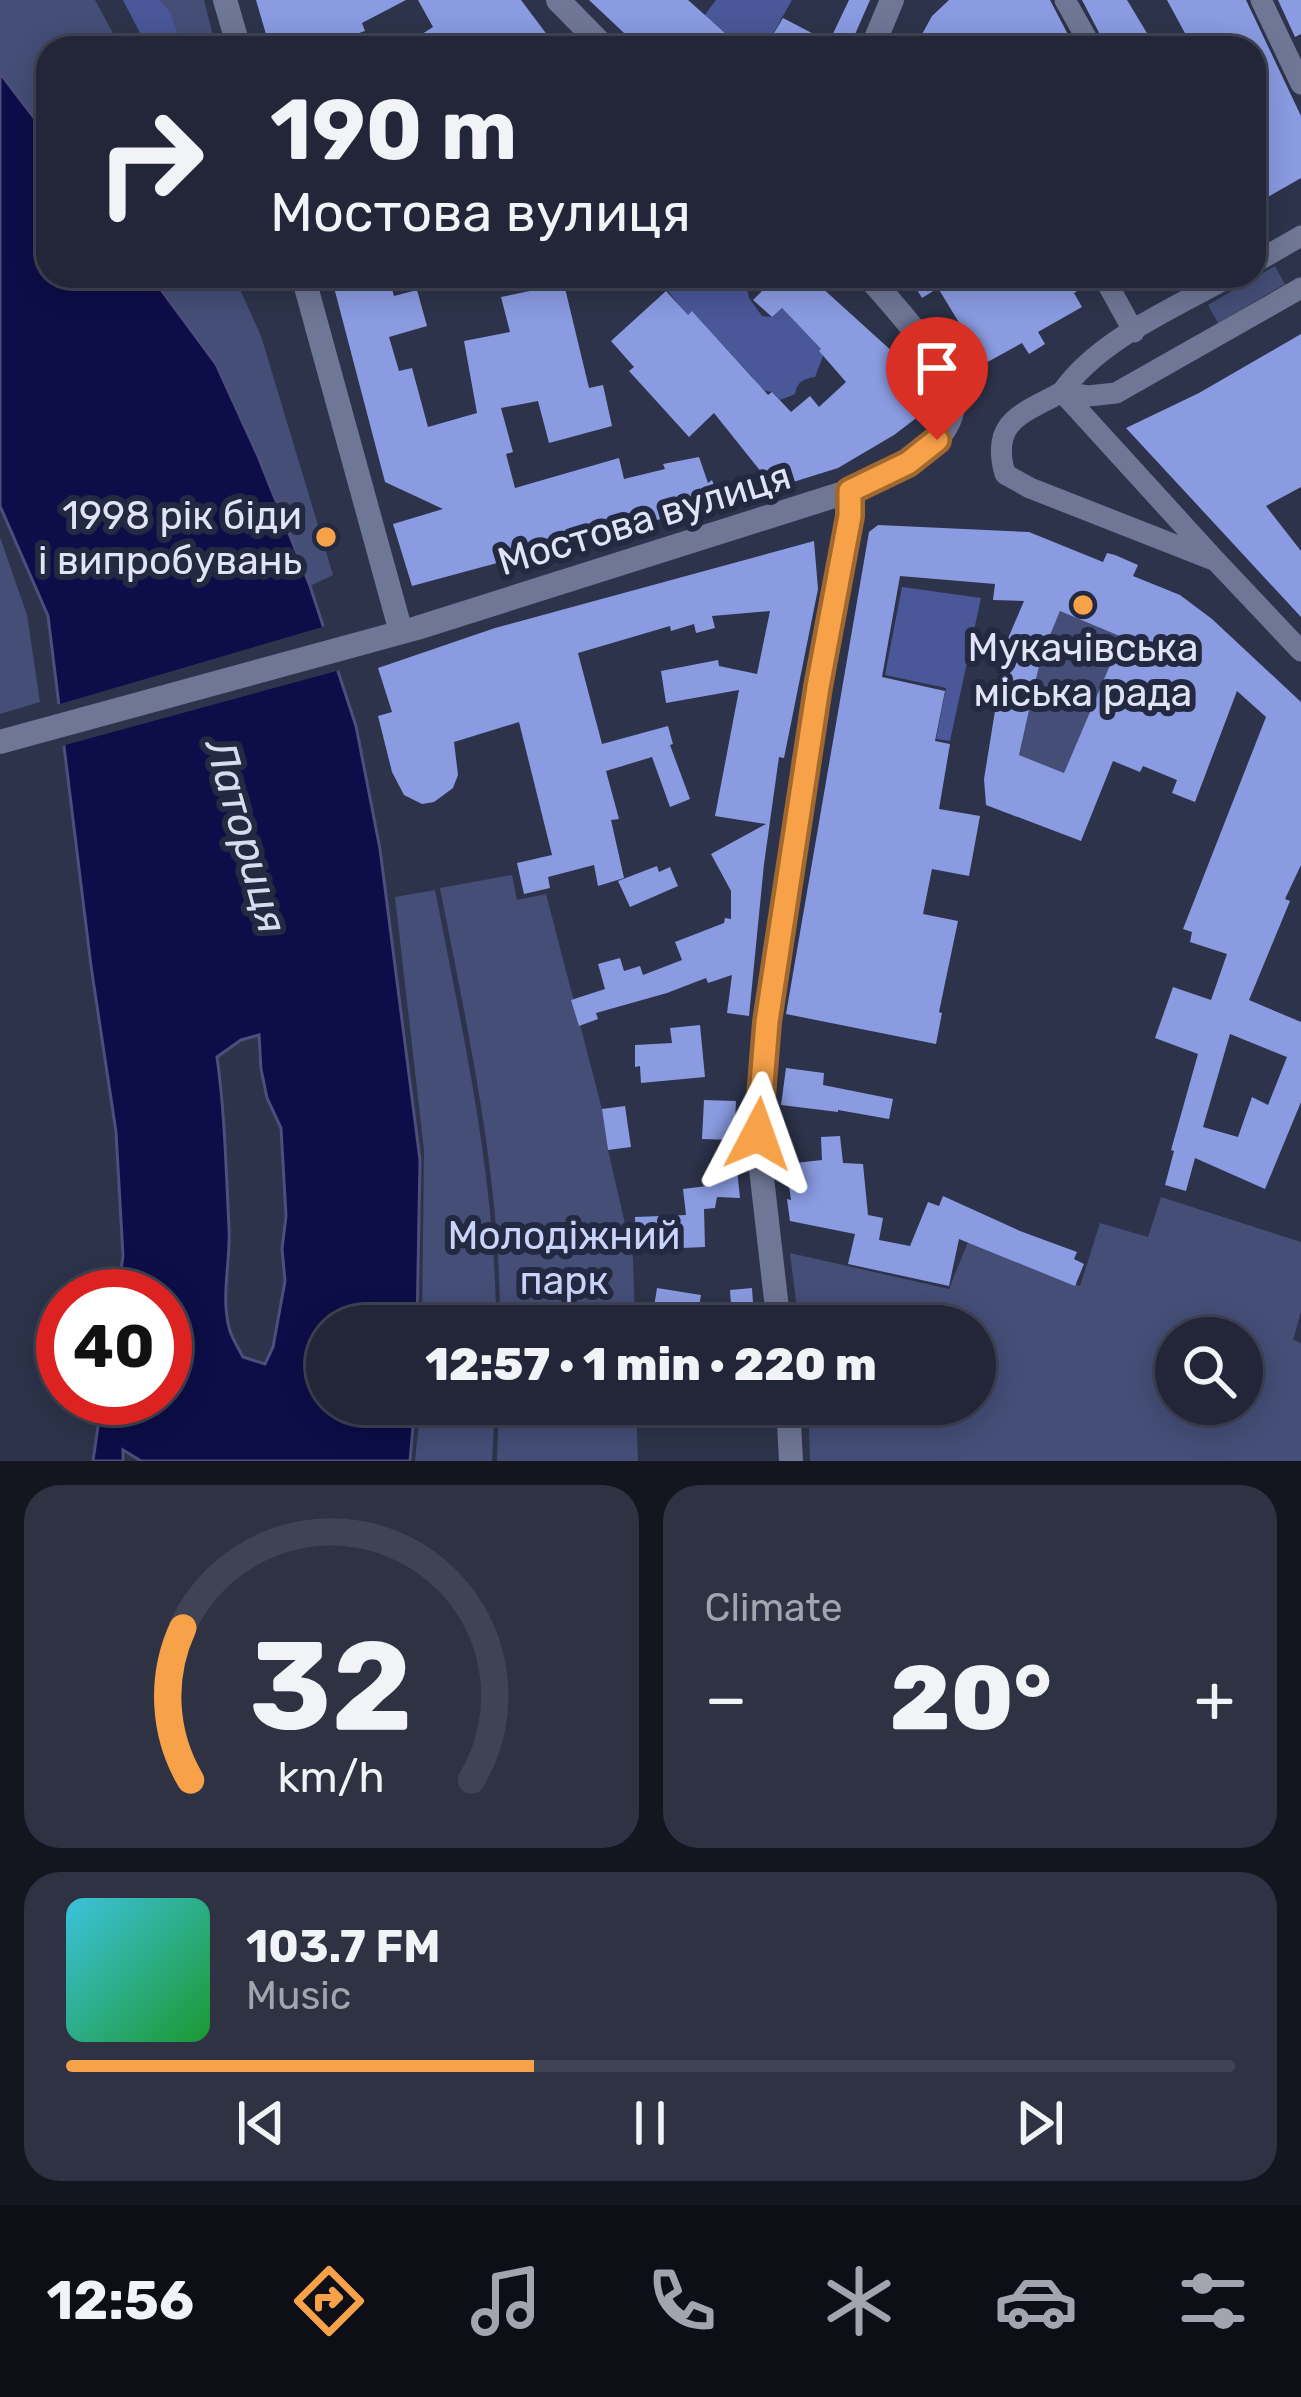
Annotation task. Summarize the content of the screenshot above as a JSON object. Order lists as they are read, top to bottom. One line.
{"streets":{"street":["Мостова вулиця"]},"water":["Латориця"],"parks":["Молодіжний парк"],"places":["1998 рік біди і випробувань","Мукачівська міська рада"],"page":{"turn":["190 m","Мостова вулиця"],"limit":"40","trip":"12:57 · 1 min · 220 m","tile":"Climate","heat":["−","20°","+"],"song":["103.7 FM","Music"],"tabs":"12:56","gauge":["32","km/h"]}}
